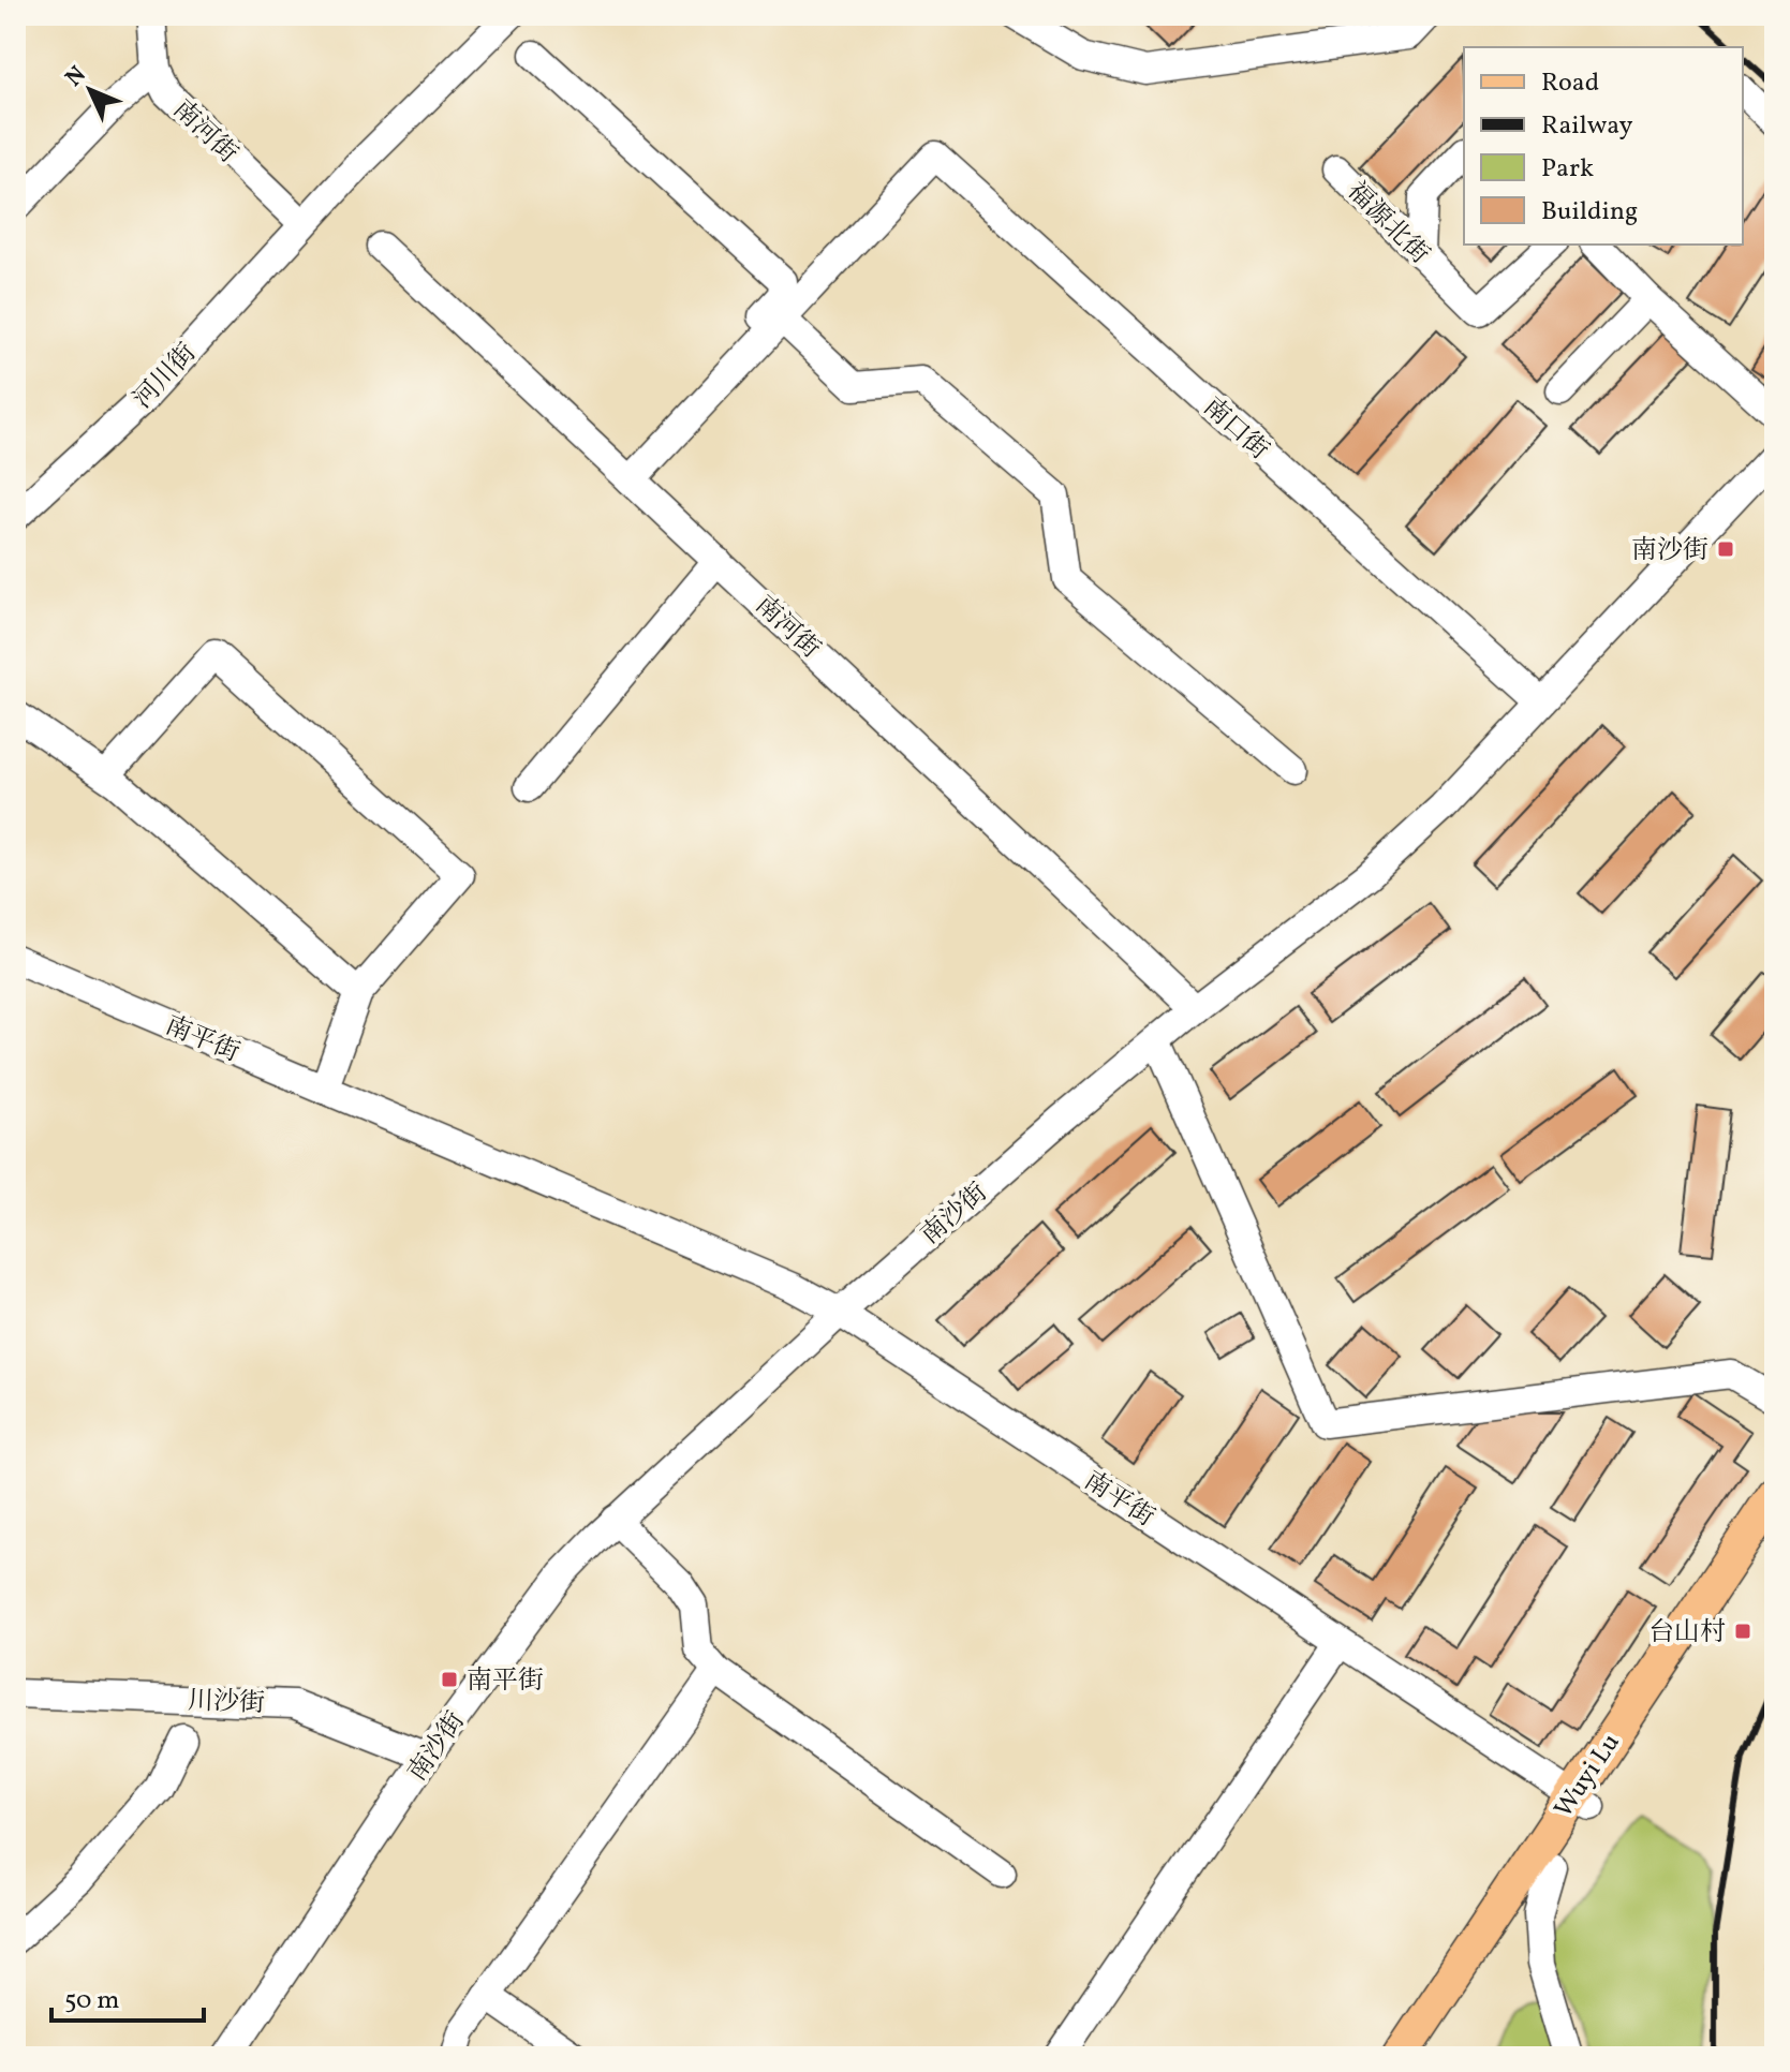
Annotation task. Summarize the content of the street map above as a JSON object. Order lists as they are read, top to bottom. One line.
{"streets":{"main road":["Wuyi Lu"],"street":["南河街","福源北街","河川街","南口街","南平街","南沙街","川沙街"]},"crossings":[["南河街","河川街"],["南河街","南沙街"],["南口街","南沙街"],["南平街","南沙街"],["南平街","Wuyi Lu"],["南沙街","川沙街"]],"places":{"transit":["南沙街","台山村","南平街"]},"legend":["Road","Railway","Park","Building"],"scale_bar":"50 m","north":"top left"}
